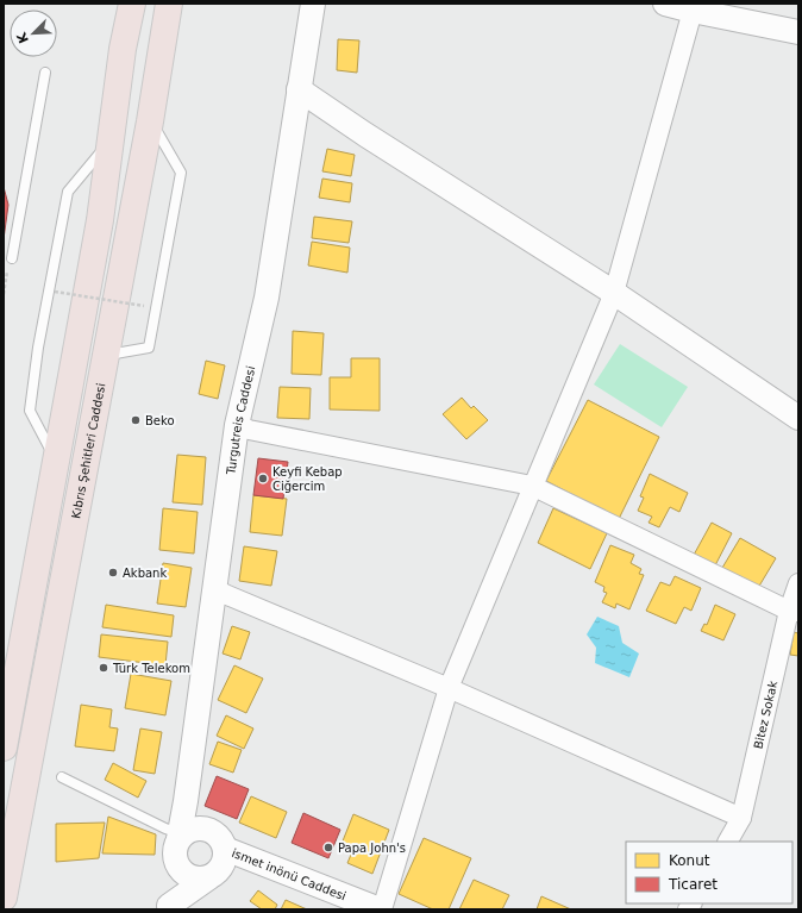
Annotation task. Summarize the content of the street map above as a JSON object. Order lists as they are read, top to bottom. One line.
{"streets":{"highway":["Kıbrıs Şehitleri Caddesi"],"street":["Turgutreis Caddesi","Bitez Sokak","ismet inönü Caddesi"]},"crossings":[["Turgutreis Caddesi","ismet inönü Caddesi"]],"places":["Beko","Keyfi Kebap Ciğercim","Akbank","Türk Telekom","Papa John's"],"legend":["Konut","Ticaret"],"north":"bottom left"}
